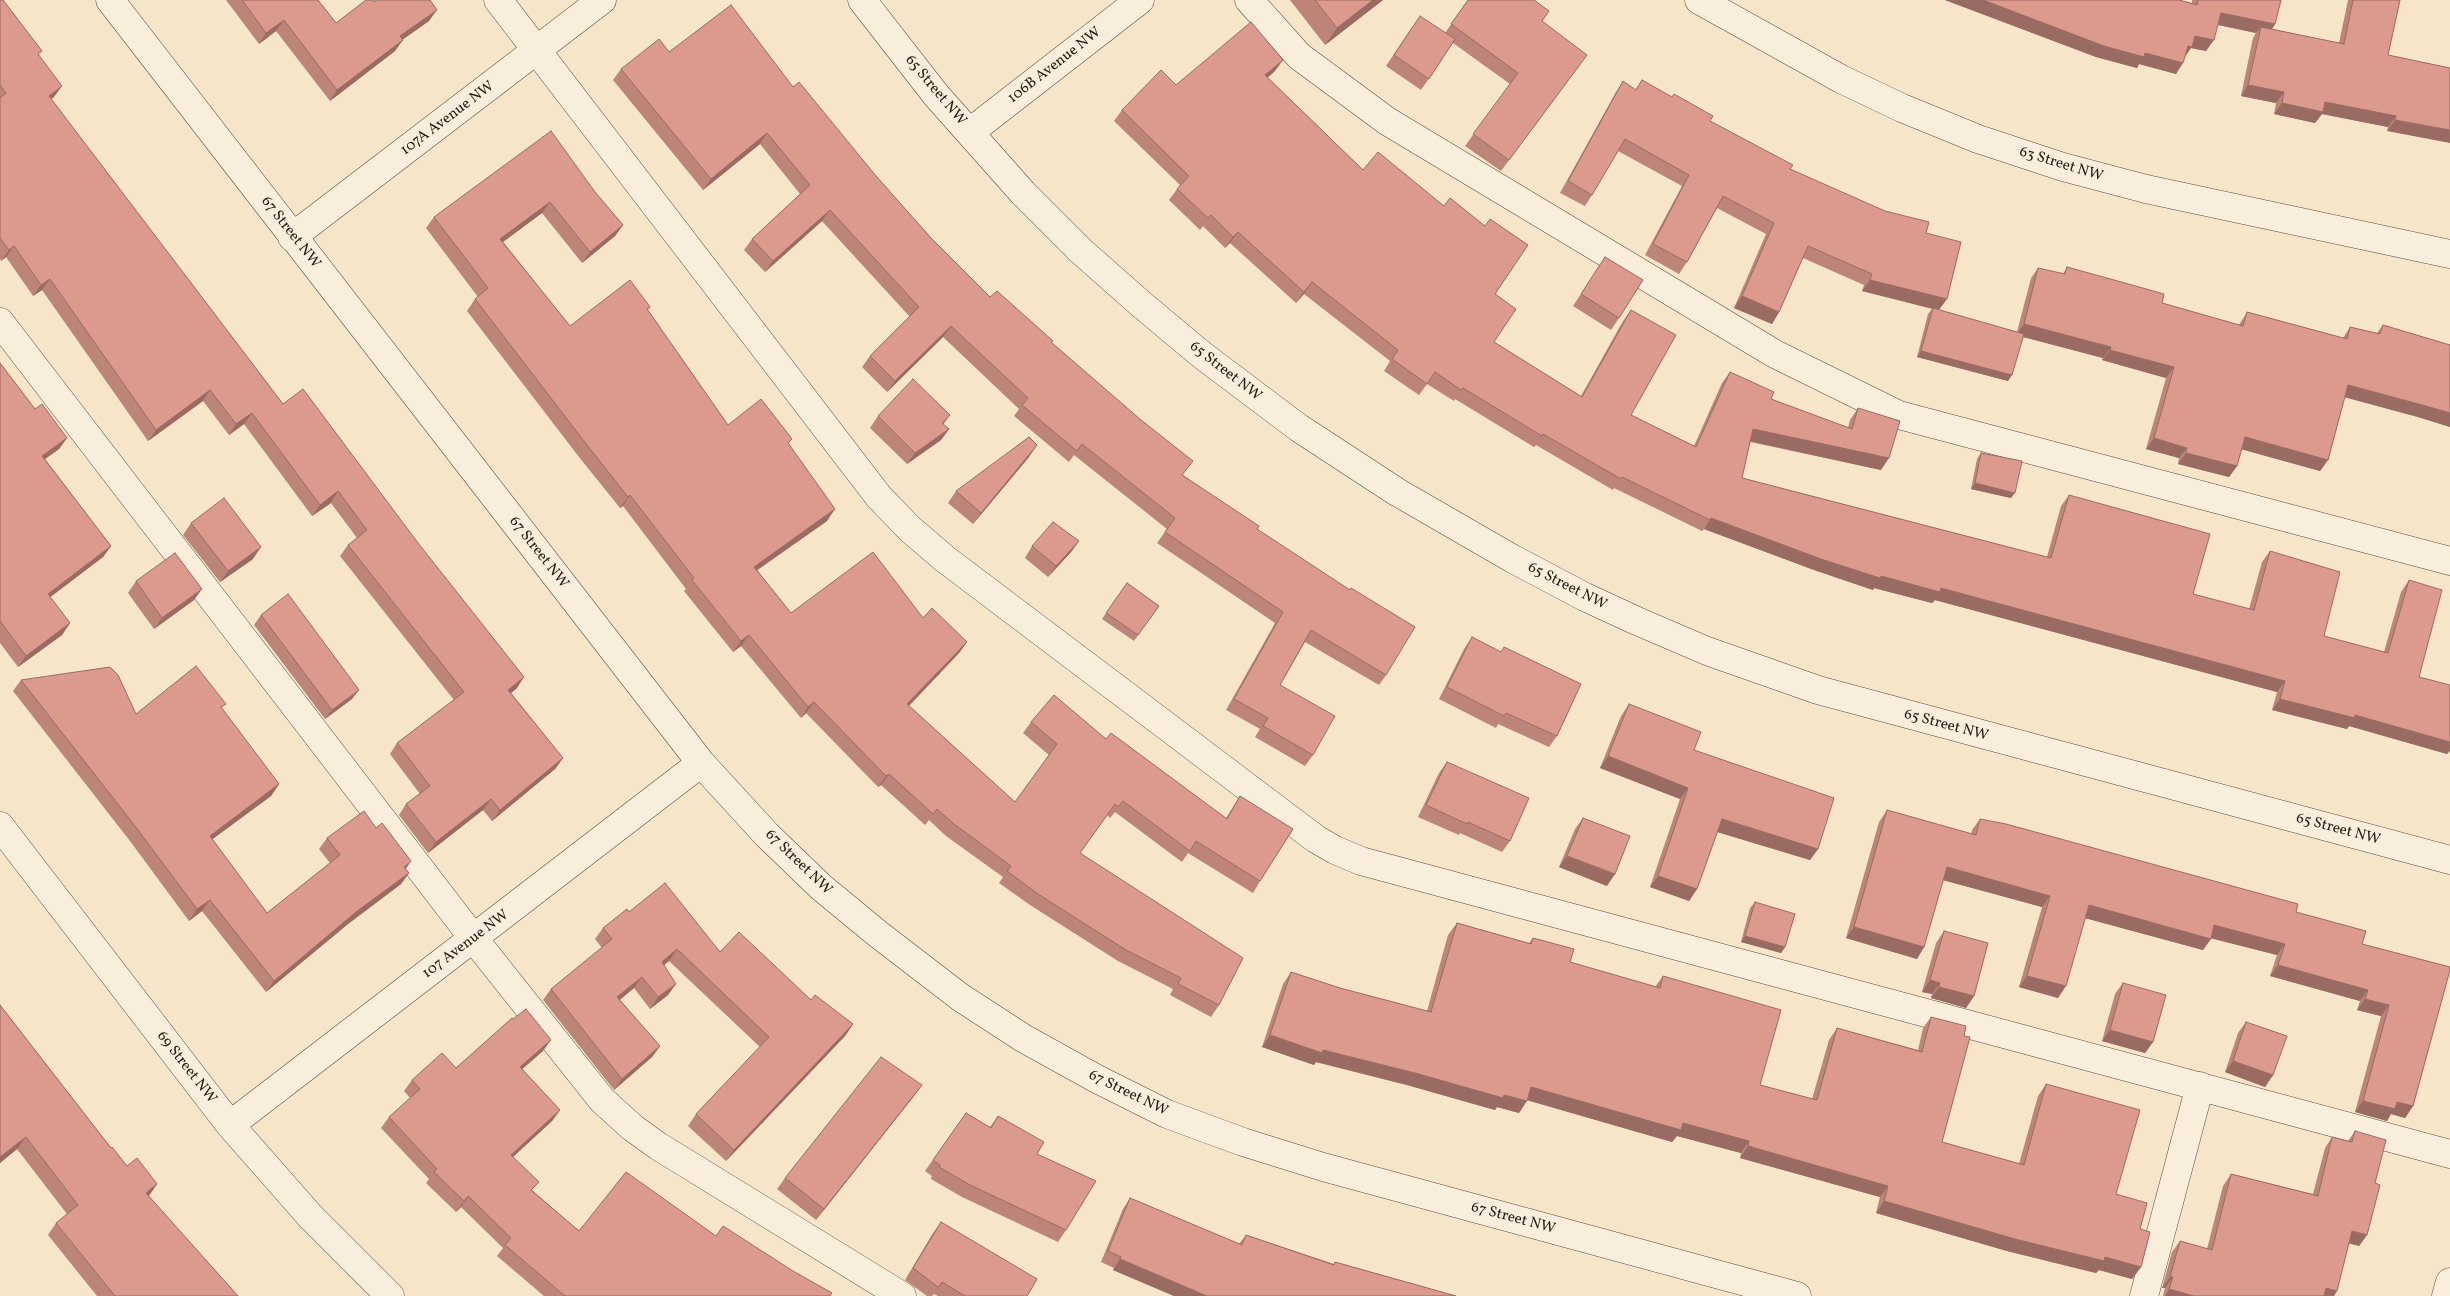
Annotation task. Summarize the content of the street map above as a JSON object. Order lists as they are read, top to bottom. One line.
{"streets":{"street":["106B Avenue NW","65 Street NW","107A Avenue NW","63 Street NW","67 Street NW","107 Avenue NW","69 Street NW"]},"crossings":[["106B Avenue NW","65 Street NW"],["107A Avenue NW","67 Street NW"],["67 Street NW","107 Avenue NW"],["107 Avenue NW","69 Street NW"]]}
